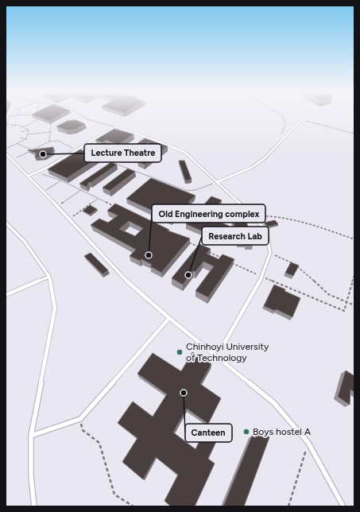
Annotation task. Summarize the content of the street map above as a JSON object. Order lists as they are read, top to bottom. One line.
{"places":["Lecture Theatre","Old Engineering complex","Research Lab","Chinhoyi University of Technology","Canteen","Boys hostel A"]}
